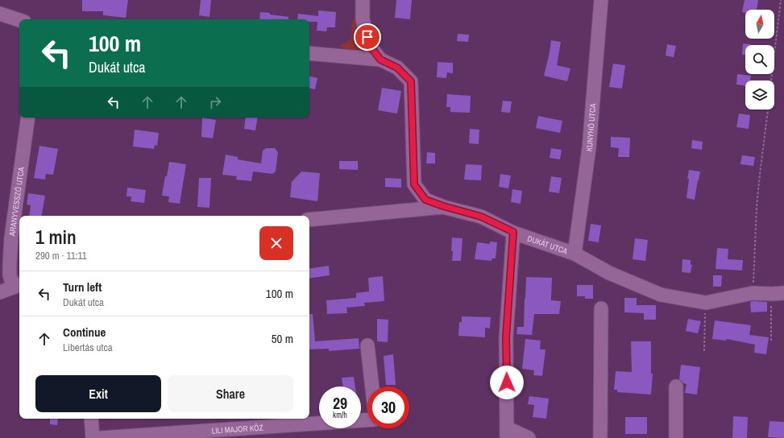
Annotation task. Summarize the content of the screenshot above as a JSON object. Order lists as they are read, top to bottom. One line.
{"streets":{"street":["KUNYHÓ UTCA","ARANYVESSZŐ UTCA","DUKÁT UTCA","LILI MAJOR KÖZ"]},"crossings":[["KUNYHÓ UTCA","DUKÁT UTCA"]],"north":"top","page":{"turn":["100 m","Dukát utca"],"heading":["1 min","290 m · 11:11"],"list":[{"name":"Turn left","note":"Dukát utca","value":"100 m"},{"name":"Continue","note":"Libertás utca","value":"50 m"}],"buttons":["Exit","Share"],"speed":"29 km/h","limit":"30"}}
